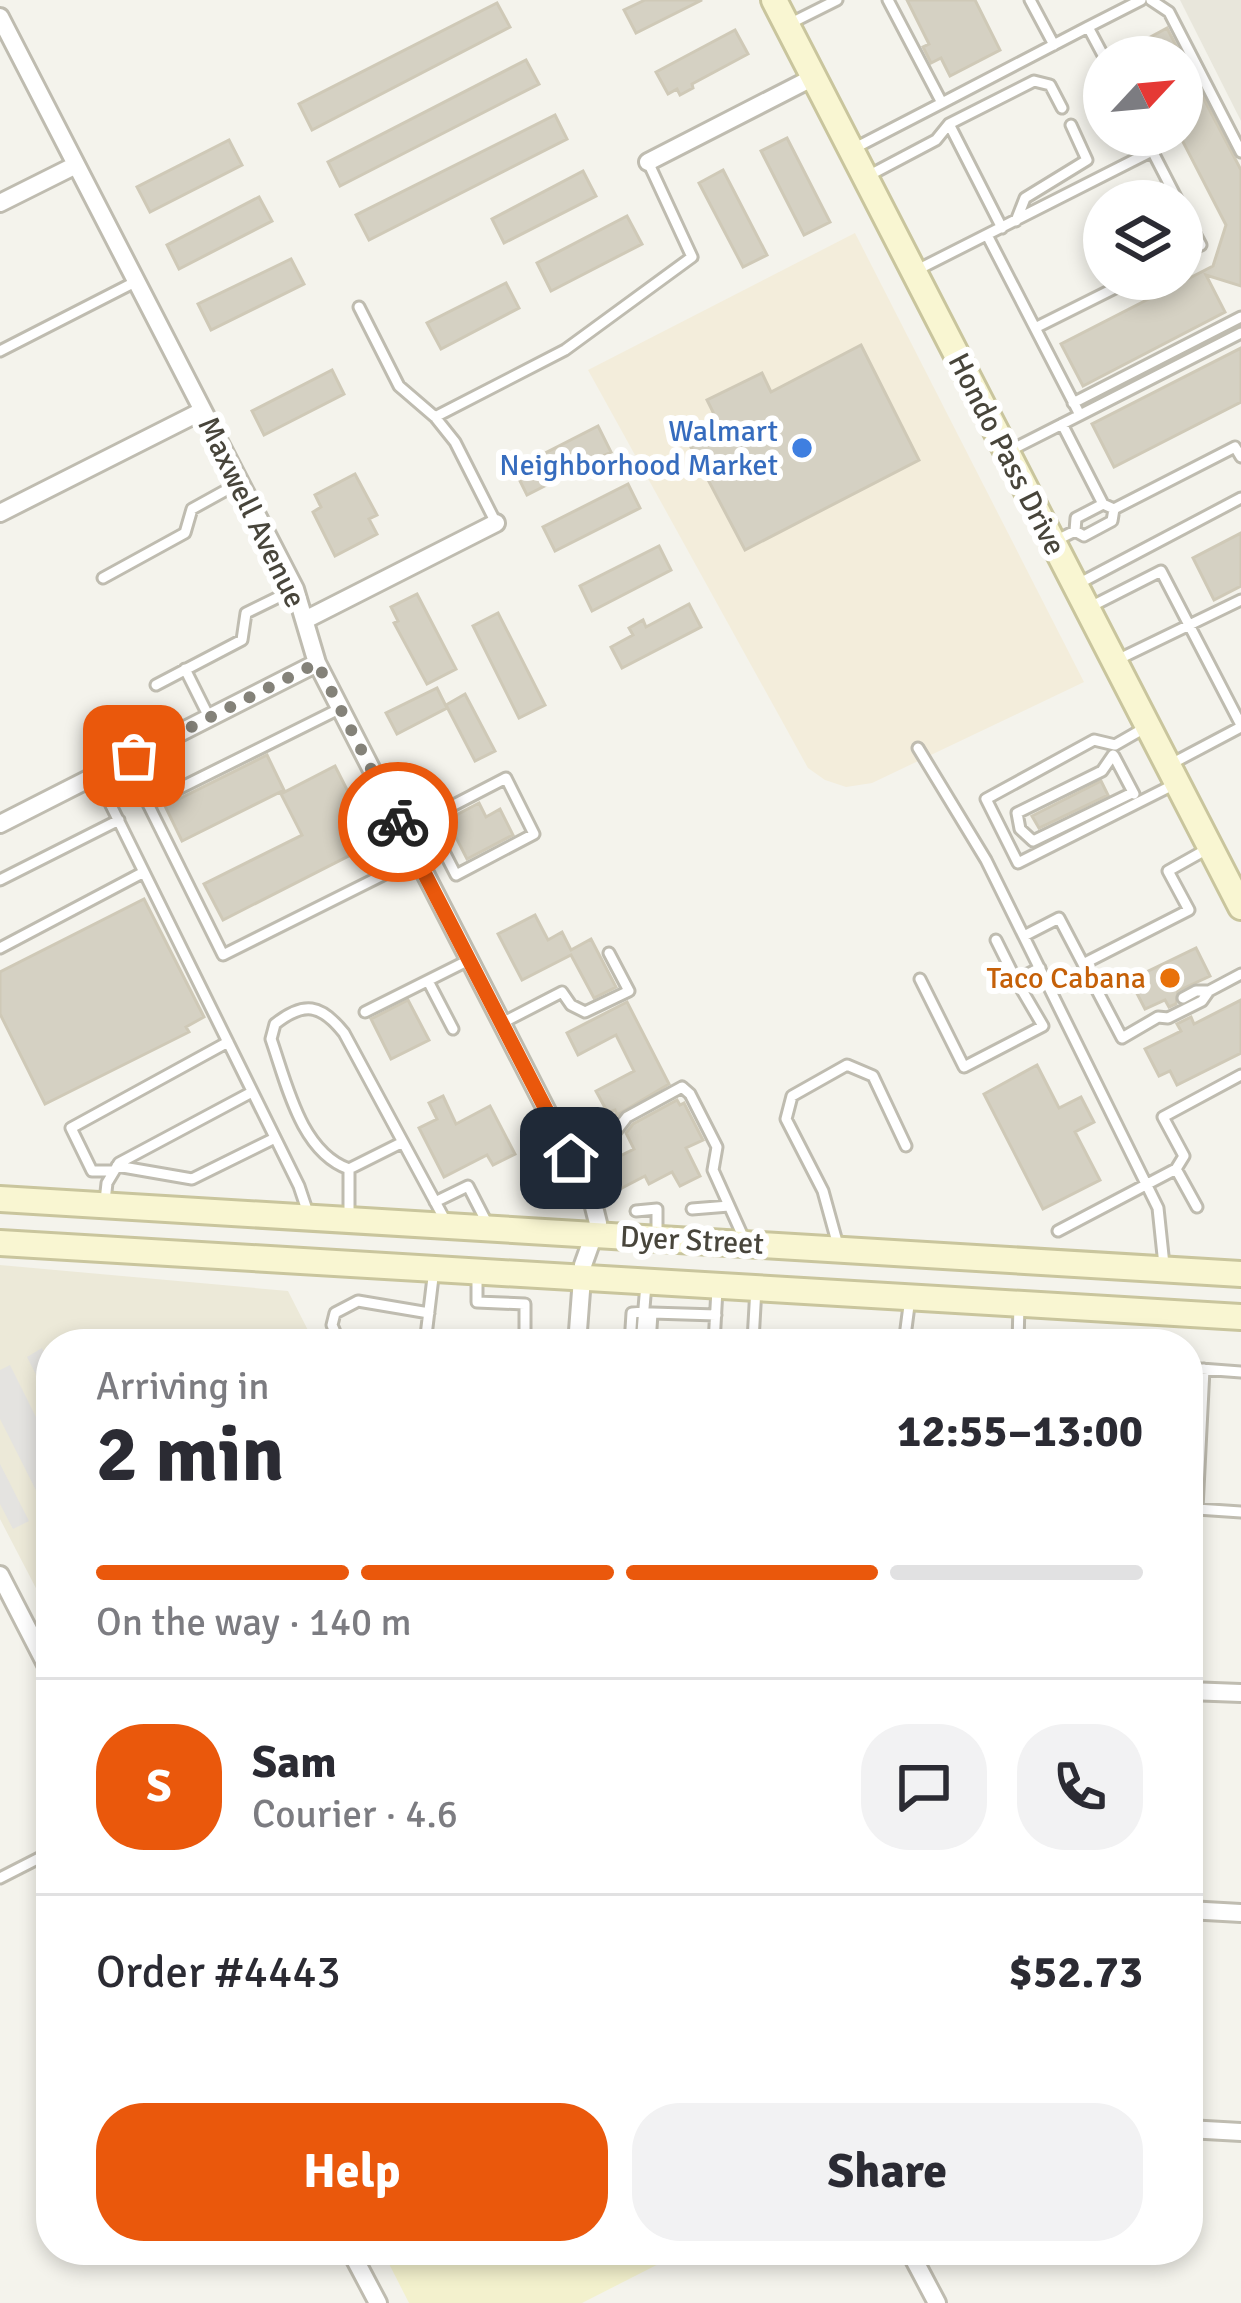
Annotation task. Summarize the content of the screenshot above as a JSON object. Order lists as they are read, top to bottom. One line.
{"streets":{"main road":["Hondo Pass Drive","Dyer Street"],"street":["Maxwell Avenue"]},"crossings":[["Maxwell Avenue","Dyer Street"]],"places":["Walmart Neighborhood Market","Taco Cabana"],"north":"top right","page":{"heading":["2 min","Arriving in","12:55–13:00"],"panel":["Sam","Courier · 4.6","Order #4443","$52.73"],"bar":"On the way · 140 m","round":"S","buttons":["Help","Share"]}}
